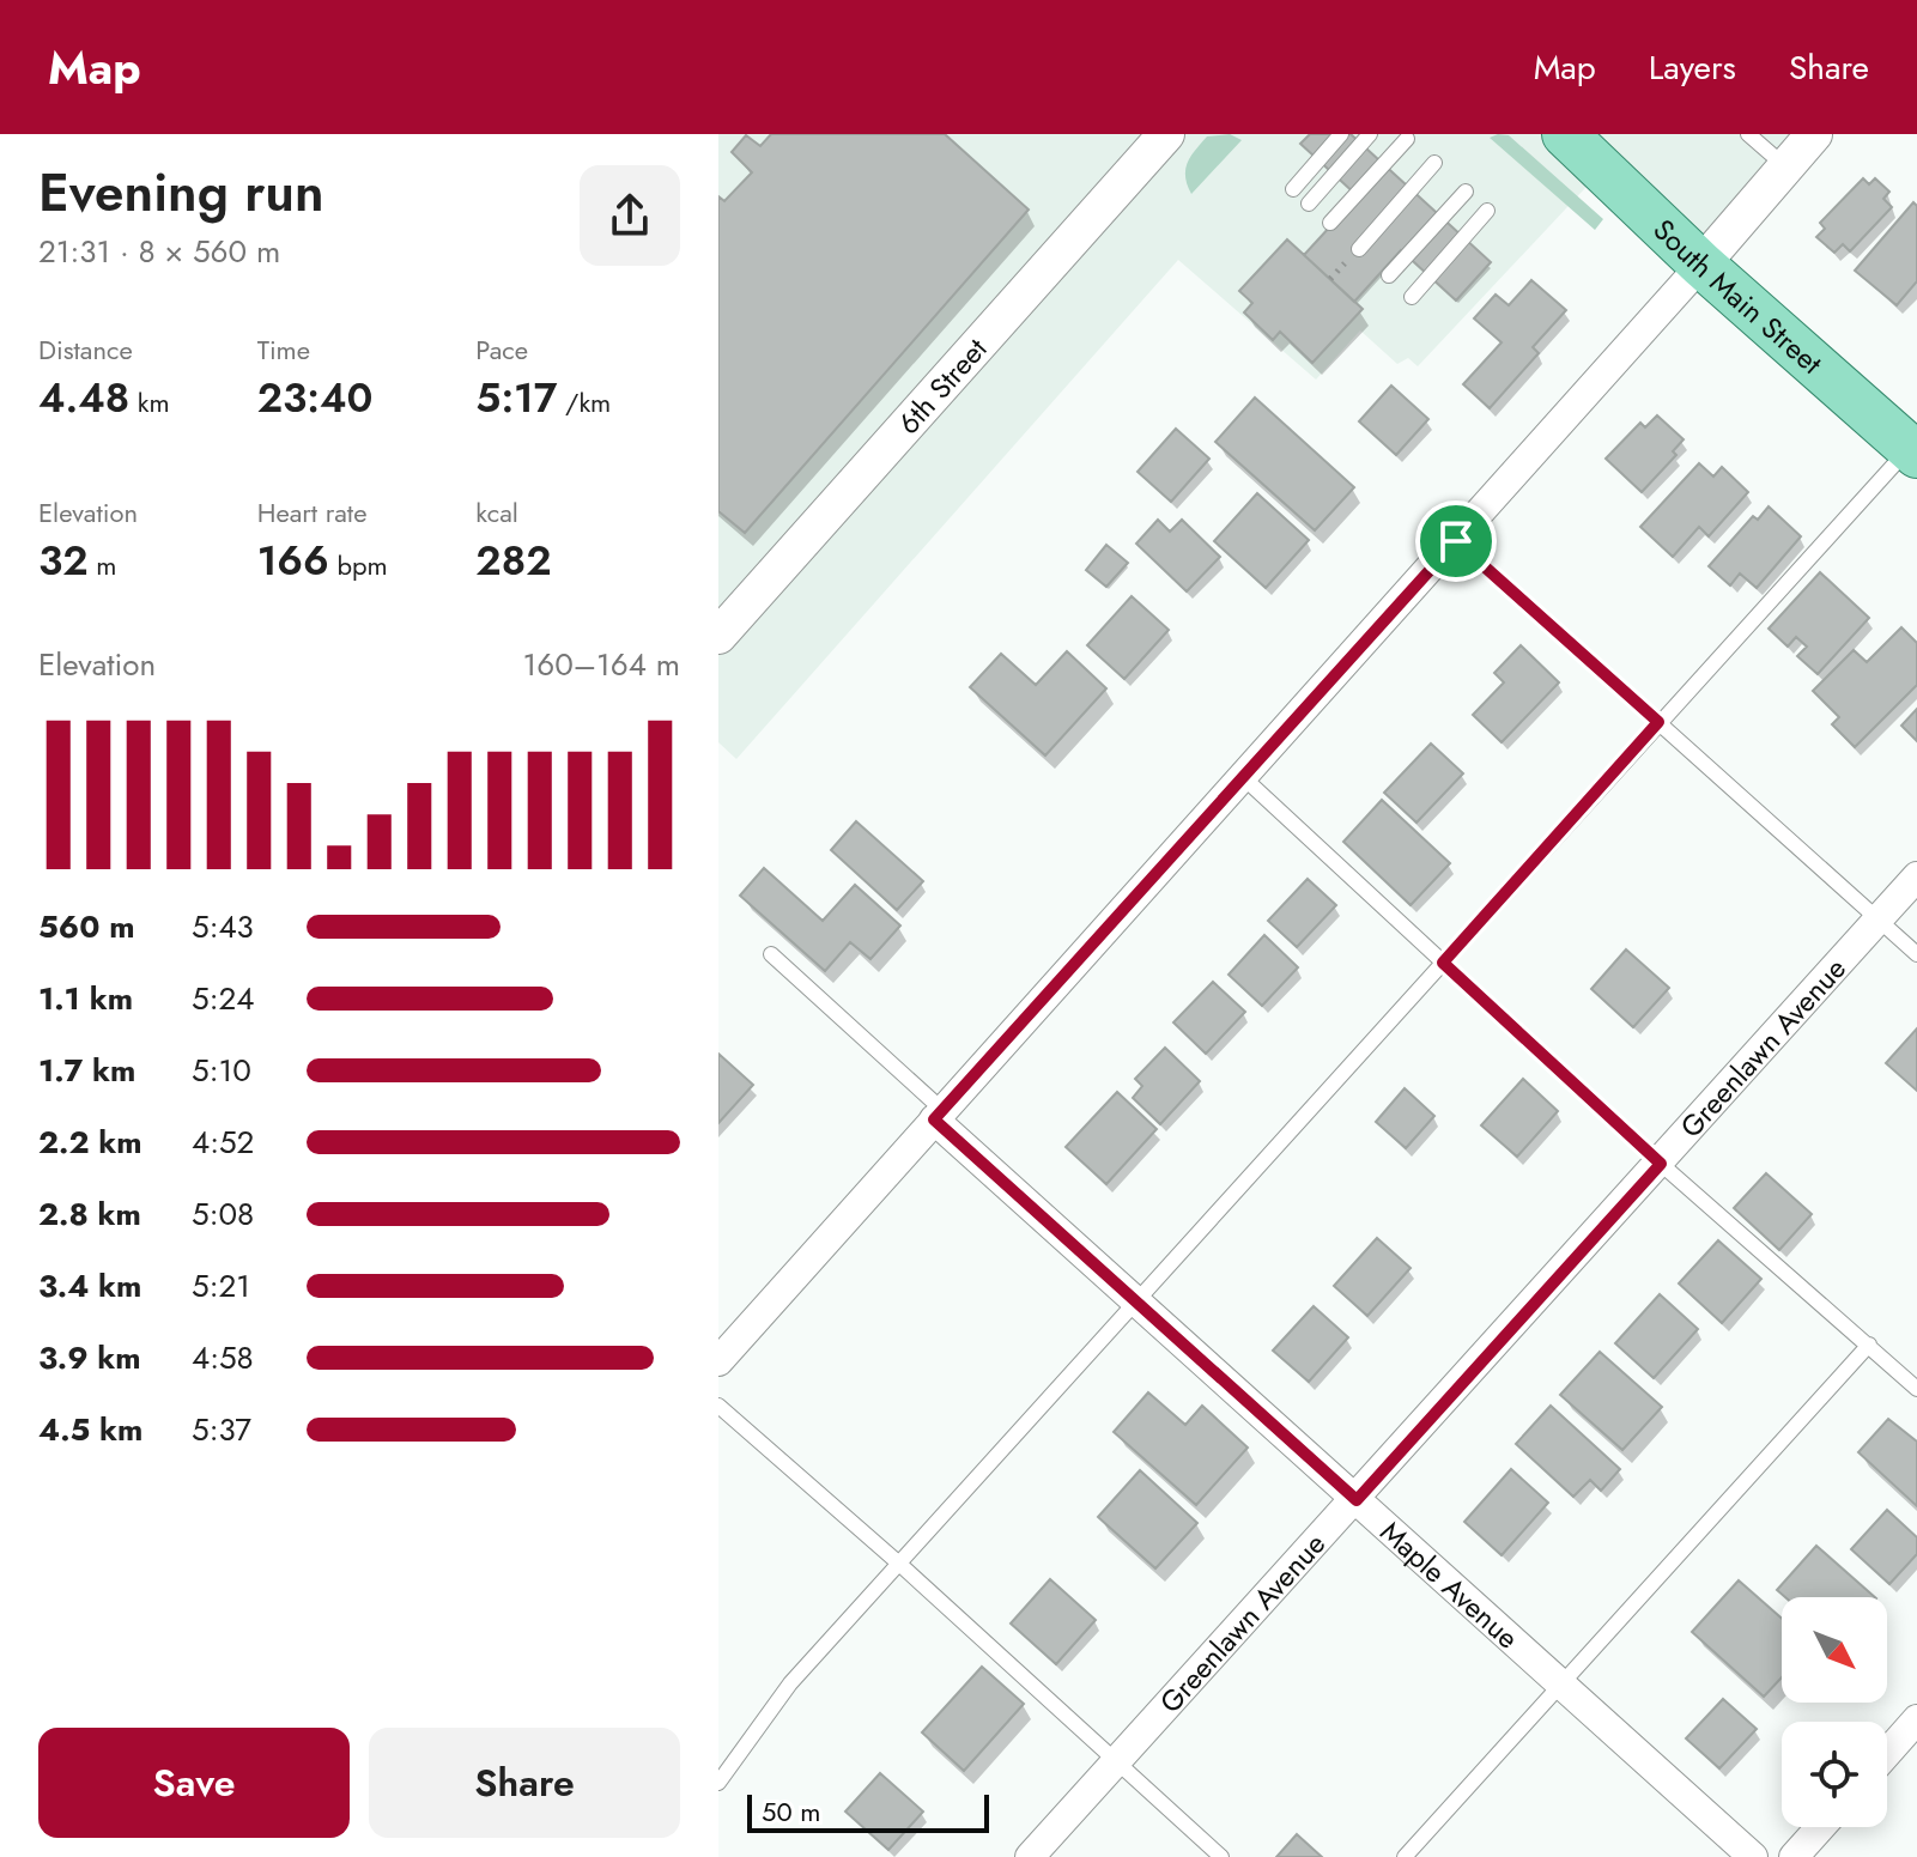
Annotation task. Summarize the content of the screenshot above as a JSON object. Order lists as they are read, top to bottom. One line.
{"streets":{"main road":["South Main Street"],"street":["6th Street","Greenlawn Avenue","Maple Avenue"]},"crossings":[["Greenlawn Avenue","Maple Avenue"]],"scale_bar":"50 m","north":"bottom right","page":{"header":"Map","nav":["Map","Layers","Share"],"heading":["Evening run","21:31 · 8 × 560 m"],"stats":[["Distance","4.48 km"],["Time","23:40"],["Pace","5:17 /km"],["Elevation","32 m"],["Heart rate","166 bpm"],["kcal","282"]],"chart":["Elevation","160–164 m"],"list":[{"name":"560 m","note":"5:43"},{"name":"1.1 km","note":"5:24"},{"name":"1.7 km","note":"5:10"},{"name":"2.2 km","note":"4:52"},{"name":"2.8 km","note":"5:08"},{"name":"3.4 km","note":"5:21"},{"name":"3.9 km","note":"4:58"},{"name":"4.5 km","note":"5:37"}],"buttons":["Save","Share"],"scale":"50 m"}}
